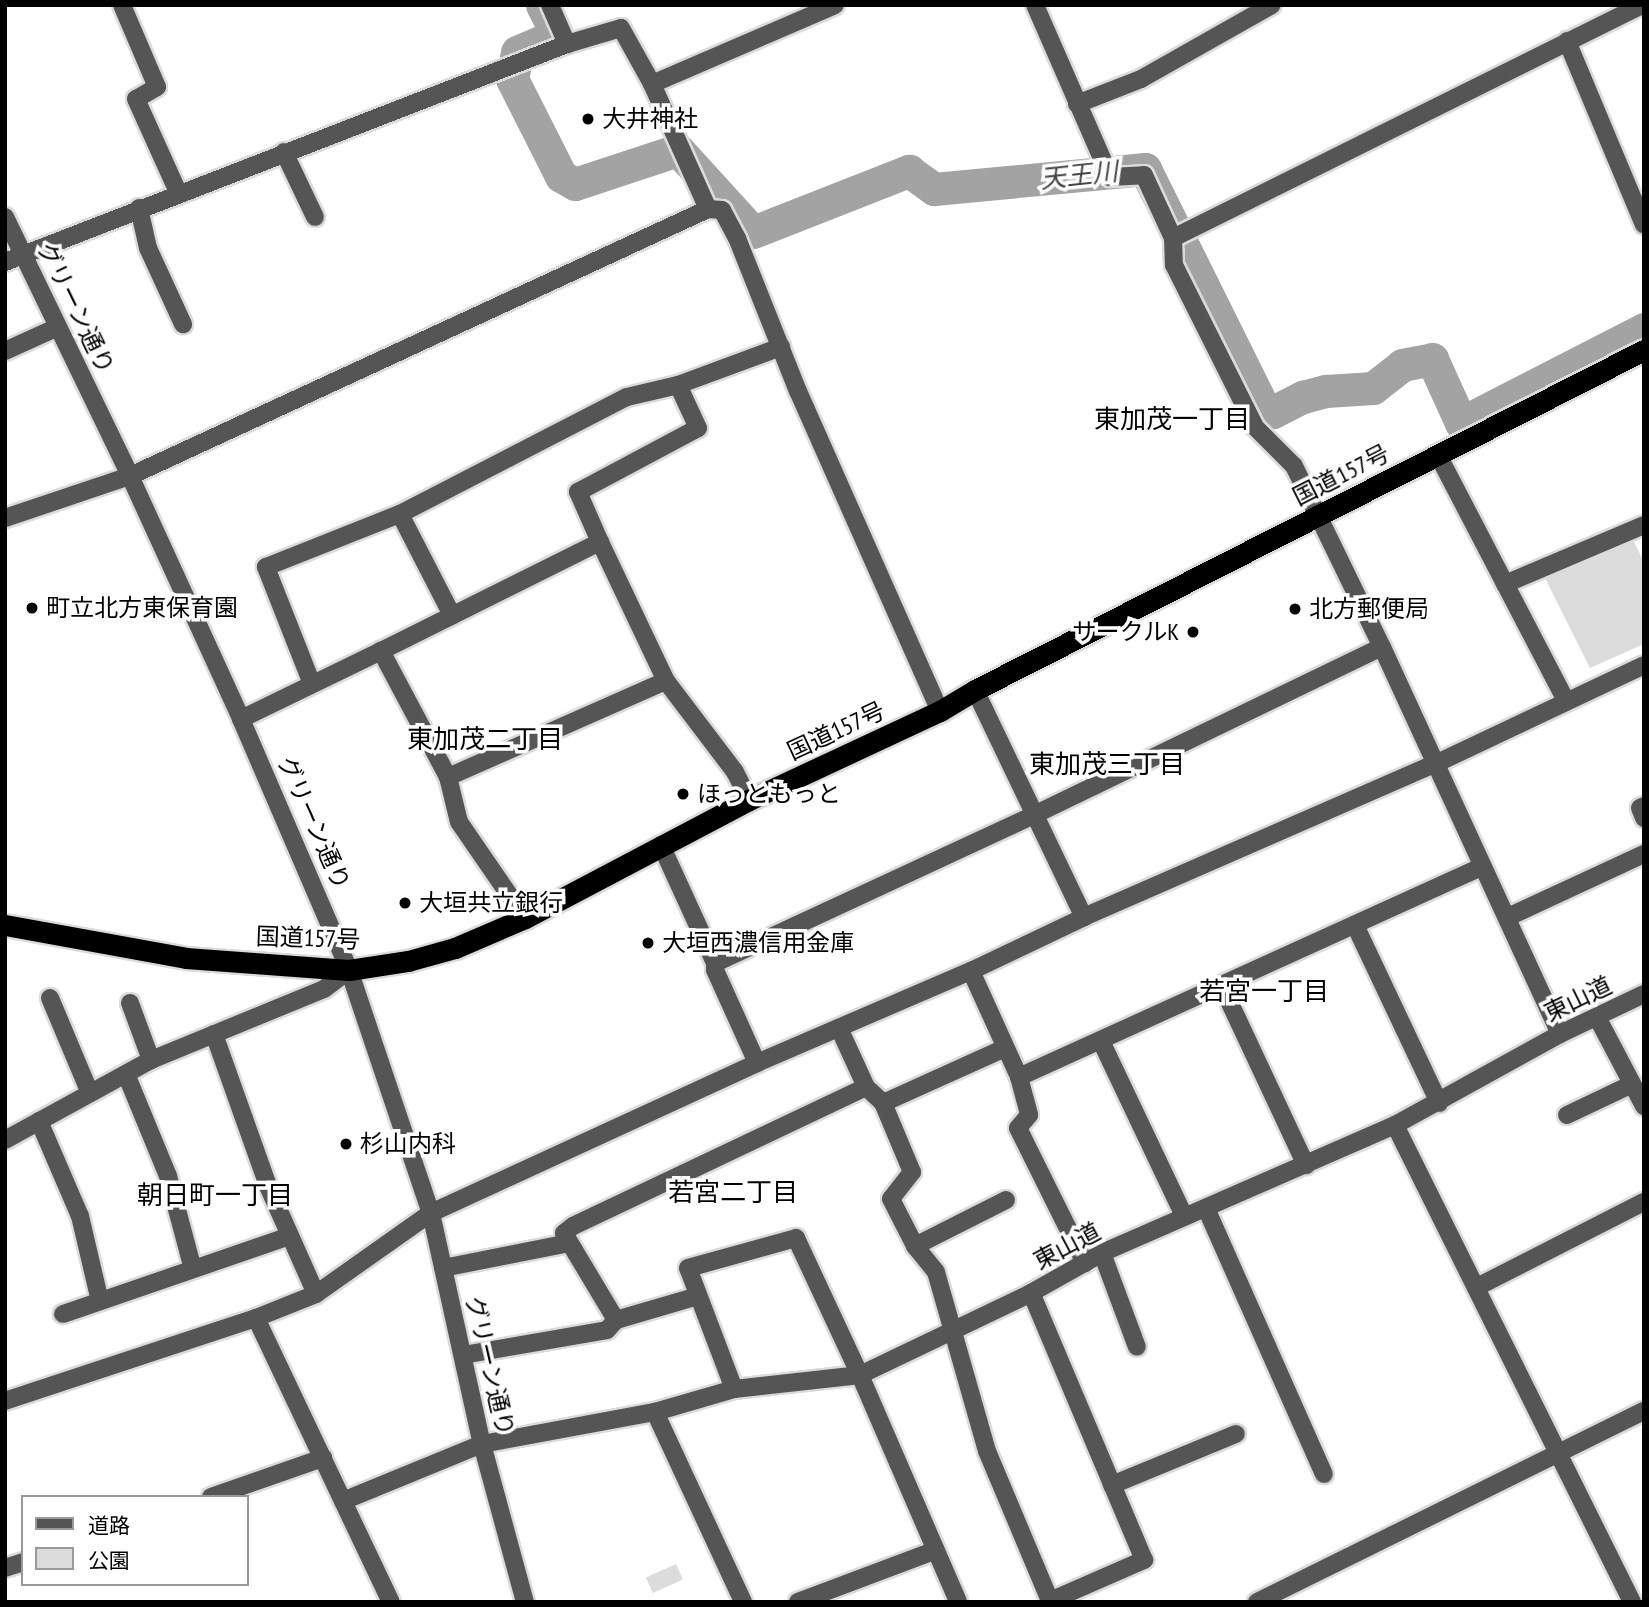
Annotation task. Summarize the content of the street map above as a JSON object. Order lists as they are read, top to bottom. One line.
{"streets":{"highway":["国道157号"],"street":["グリーン通り","東山道"]},"crossings":[["グリーン通り","国道157号"],["グリーン通り","東山道"]],"districts":["東加茂一丁目","東加茂二丁目","東加茂三丁目","若宮一丁目","若宮二丁目","朝日町一丁目"],"water":["天王川"],"places":["大井神社","町立北方東保育園","北方郵便局","サークルK","ほっともっと","大垣共立銀行","大垣西濃信用金庫","杉山内科"],"legend":["道路","公園"]}
